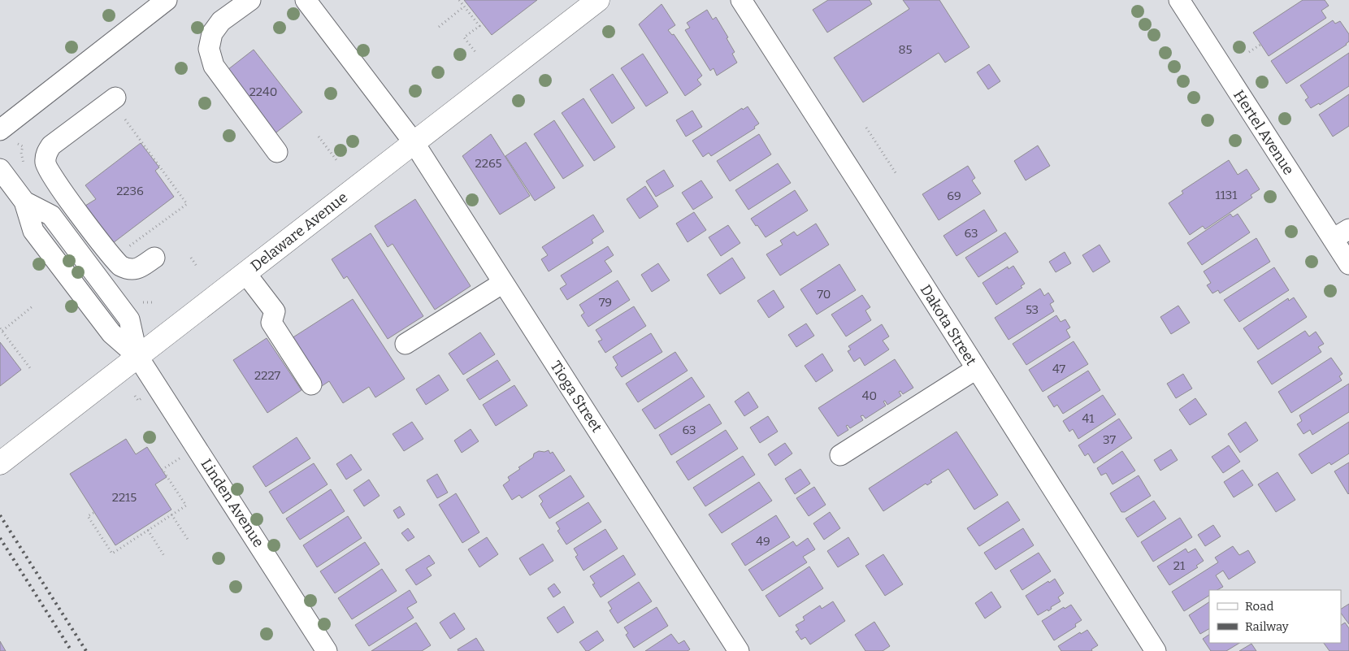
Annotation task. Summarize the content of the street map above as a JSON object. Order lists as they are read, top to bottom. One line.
{"streets":{"main road":["Delaware Avenue"],"street":["Hertel Avenue","Dakota Street","Tioga Street","Linden Avenue"]},"crossings":[["Delaware Avenue","Tioga Street"],["Delaware Avenue","Linden Avenue"]],"house_numbers":["85","2240","2265","2236","1131","69","63","70","79","53","47","2227","40","41","63","37","2215","49","21"],"legend":["Road","Railway"]}
